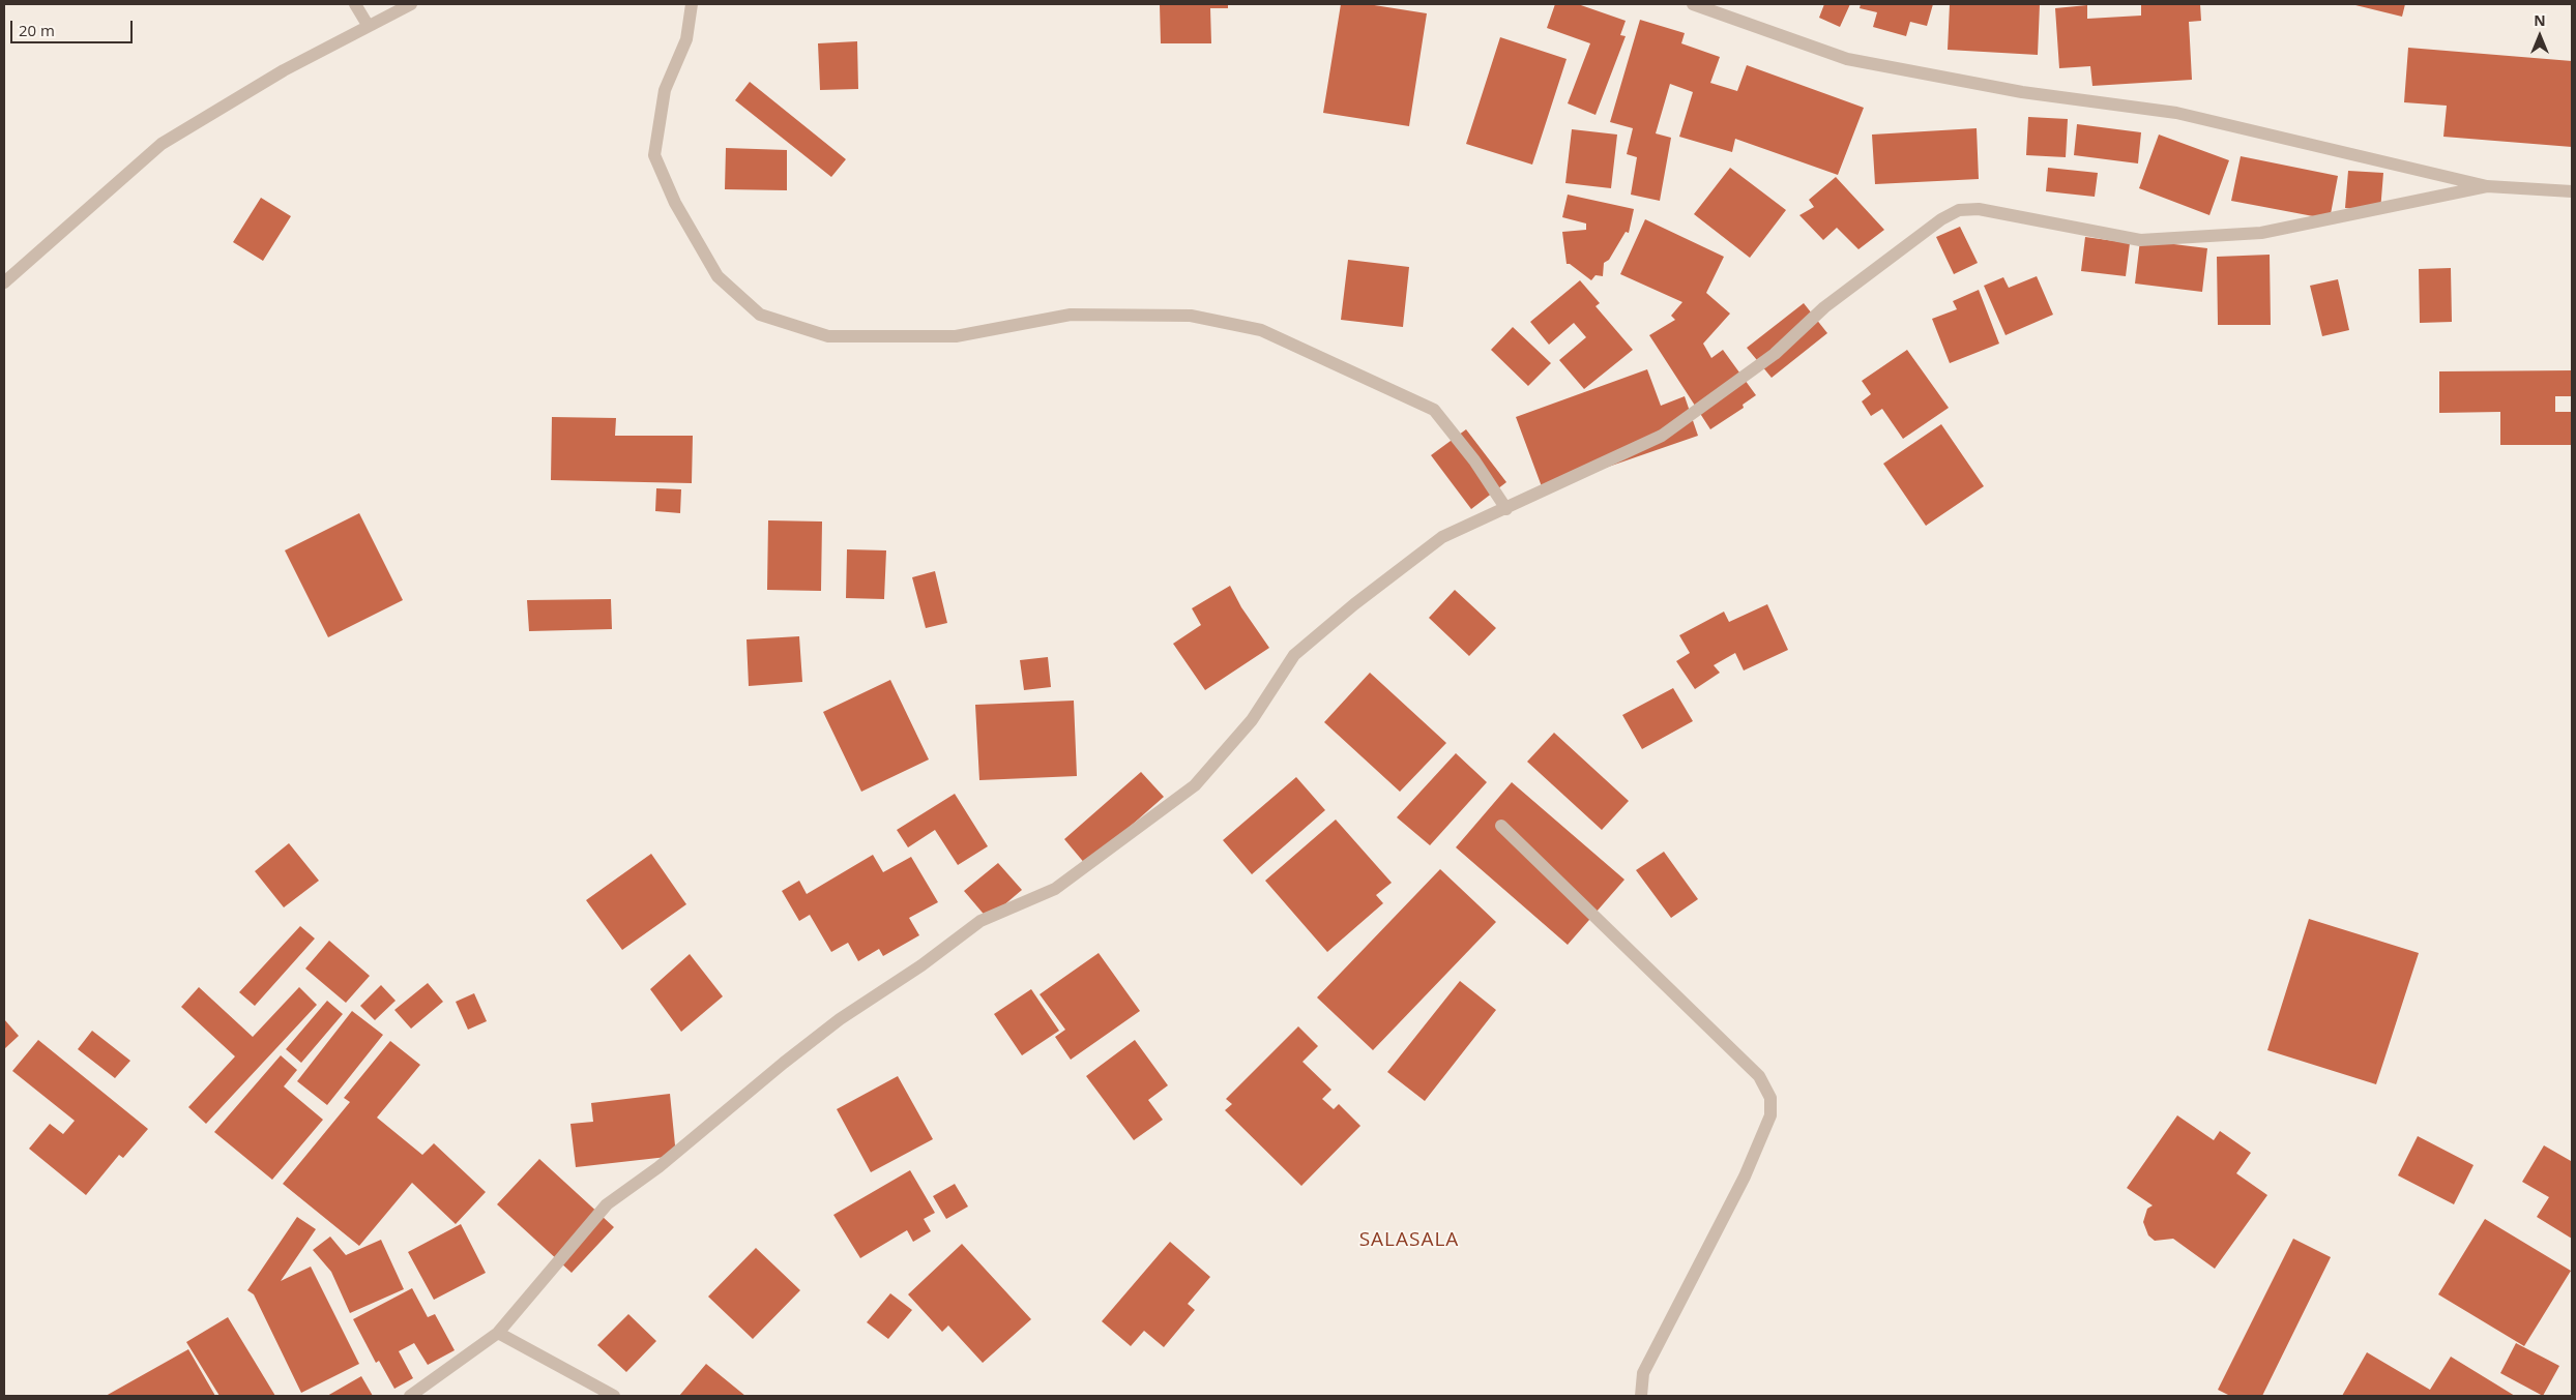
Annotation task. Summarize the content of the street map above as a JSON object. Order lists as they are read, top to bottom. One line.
{"districts":["SALASALA"],"scale_bar":"20 m","north":"top"}
